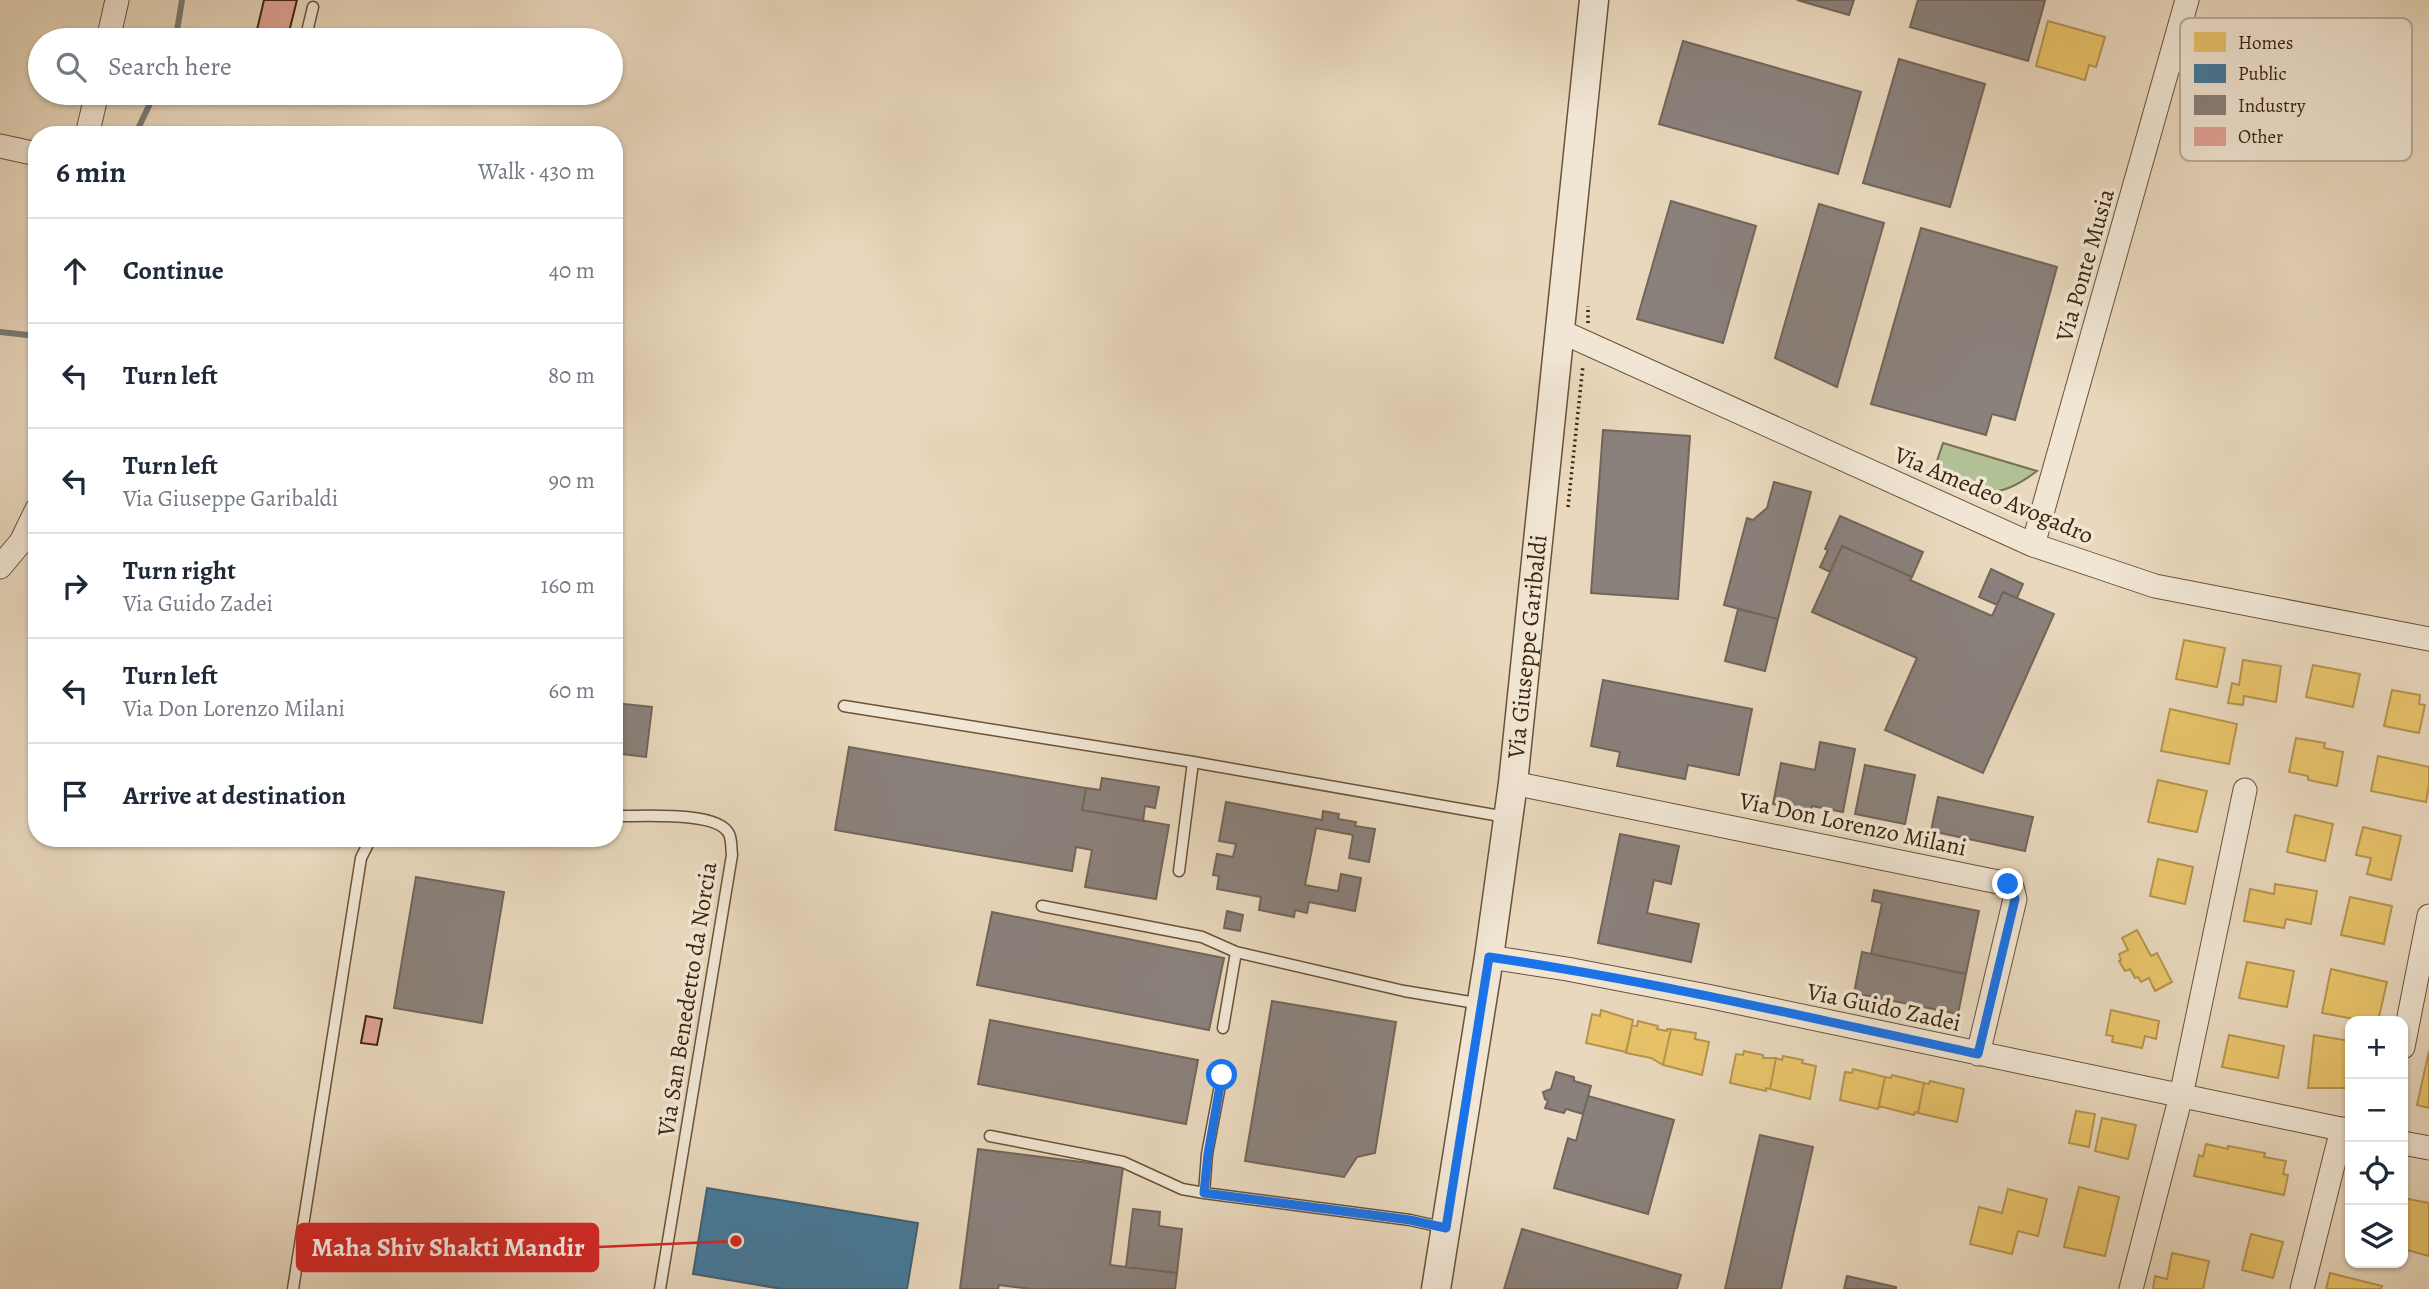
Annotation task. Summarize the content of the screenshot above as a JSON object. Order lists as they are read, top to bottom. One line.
{"streets":{"street":["Via Ponte Musia","Via Amedeo Avogadro","Via Giuseppe Garibaldi","Via Don Lorenzo Milani","Via Guido Zadei"],"lane":["Via San Benedetto da Norcia"]},"crossings":[["Via Ponte Musia","Via Amedeo Avogadro"],["Via Amedeo Avogadro","Via Giuseppe Garibaldi"],["Via Giuseppe Garibaldi","Via Don Lorenzo Milani"],["Via Giuseppe Garibaldi","Via Guido Zadei"],["Via Don Lorenzo Milani","Via Guido Zadei"]],"places":["Maha Shiv Shakti Mandir"],"legend":["Homes","Public","Industry","Other"],"page":{"search":"Search here","heading":["6 min","Walk · 430 m"],"list":[["Continue","40 m"],["Turn left","80 m"],["Turn left","Via Giuseppe Garibaldi","90 m"],["Turn right","Via Guido Zadei","160 m"],["Turn left","Via Don Lorenzo Milani","60 m"],"Arrive at destination"],"map_buttons":["+","−"]}}
